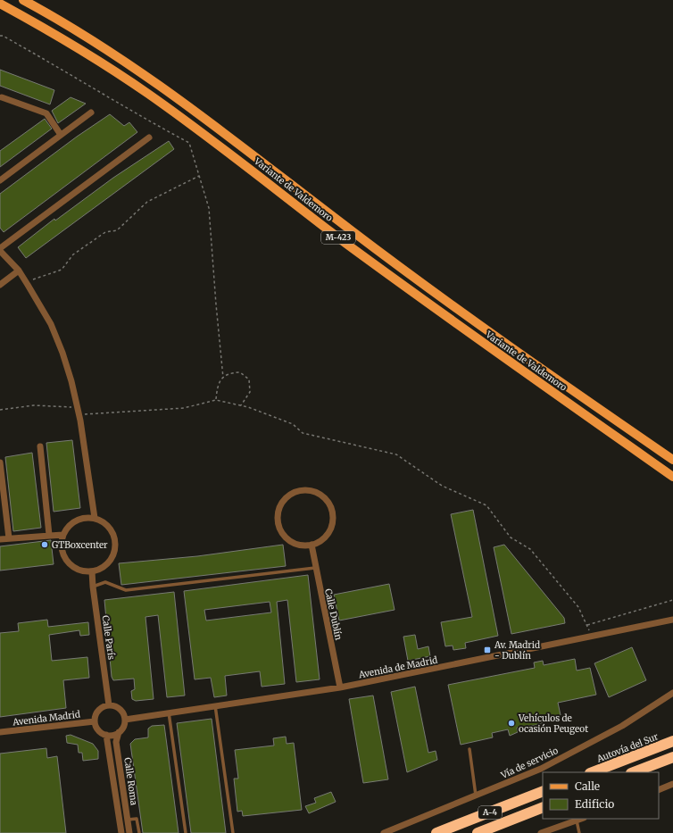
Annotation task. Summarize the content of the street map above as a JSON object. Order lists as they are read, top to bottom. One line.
{"streets":{"highway":["Autovía del Sur","A-4"],"main road":["Variante de Valdemoro","M-423"],"street":["Calle Dublín","Calle París","Avenida de Madrid","Avenida Madrid","Vía de servicio","Calle Roma"]},"crossings":[["Calle Dublín","Avenida de Madrid"],["Calle París","Avenida de Madrid"],["Calle París","Avenida Madrid"],["Calle París","Calle Roma"],["Avenida de Madrid","Avenida Madrid"],["Avenida de Madrid","Calle Roma"],["Avenida Madrid","Calle Roma"]],"places":{"other":["GTBoxcenter","Vehículos de ocasión Peugeot"],"transit":["Av. Madrid - Dublín"]},"legend":["Calle","Edificio"]}
